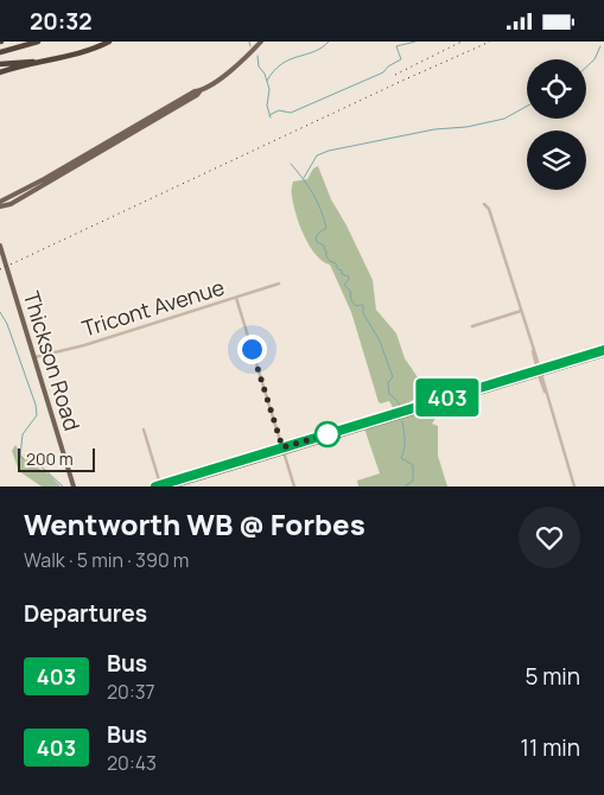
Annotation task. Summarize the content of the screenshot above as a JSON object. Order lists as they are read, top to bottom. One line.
{"streets":{"main road":["Thickson Road"],"street":["Tricont Avenue"]},"crossings":[["Tricont Avenue","Thickson Road"]],"lines":["bus line 403"],"scale_bar":"200 m","page":{"status":"20:32","on_map":"403","scale":"200 m","heading":[["Wentworth WB @ Forbes","Walk · 5 min · 390 m"],"Departures"],"list":[{"mark":"403","name":"Bus","note":"20:37","value":"5 min"},{"mark":"403","name":"Bus","note":"20:43","value":"11 min"}]}}
